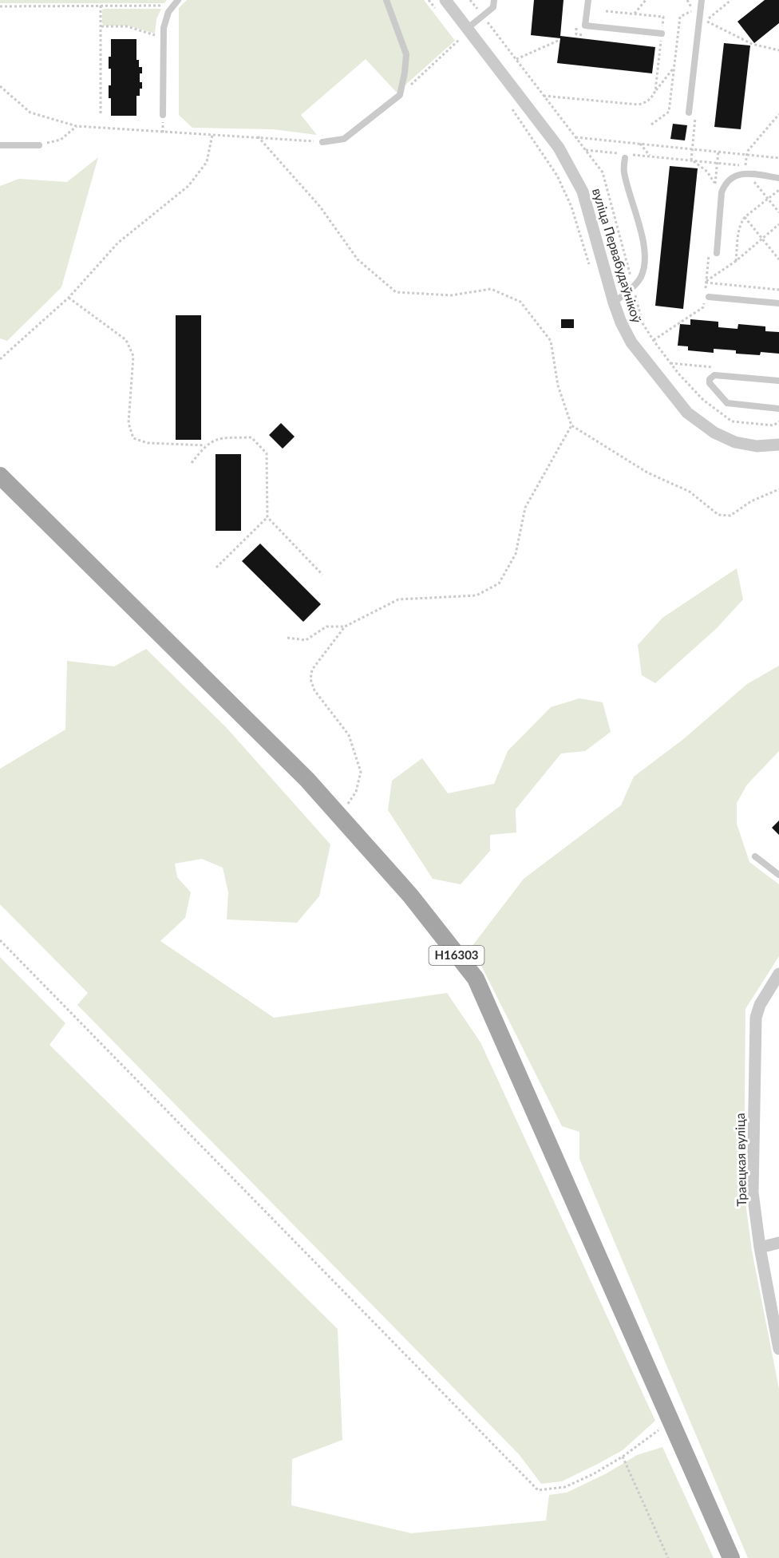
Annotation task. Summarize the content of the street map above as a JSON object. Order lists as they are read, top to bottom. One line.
{"streets":{"main road":["Н16303"],"street":["вуліца Первабудаўнікоў","Траецкая вуліца"]}}
